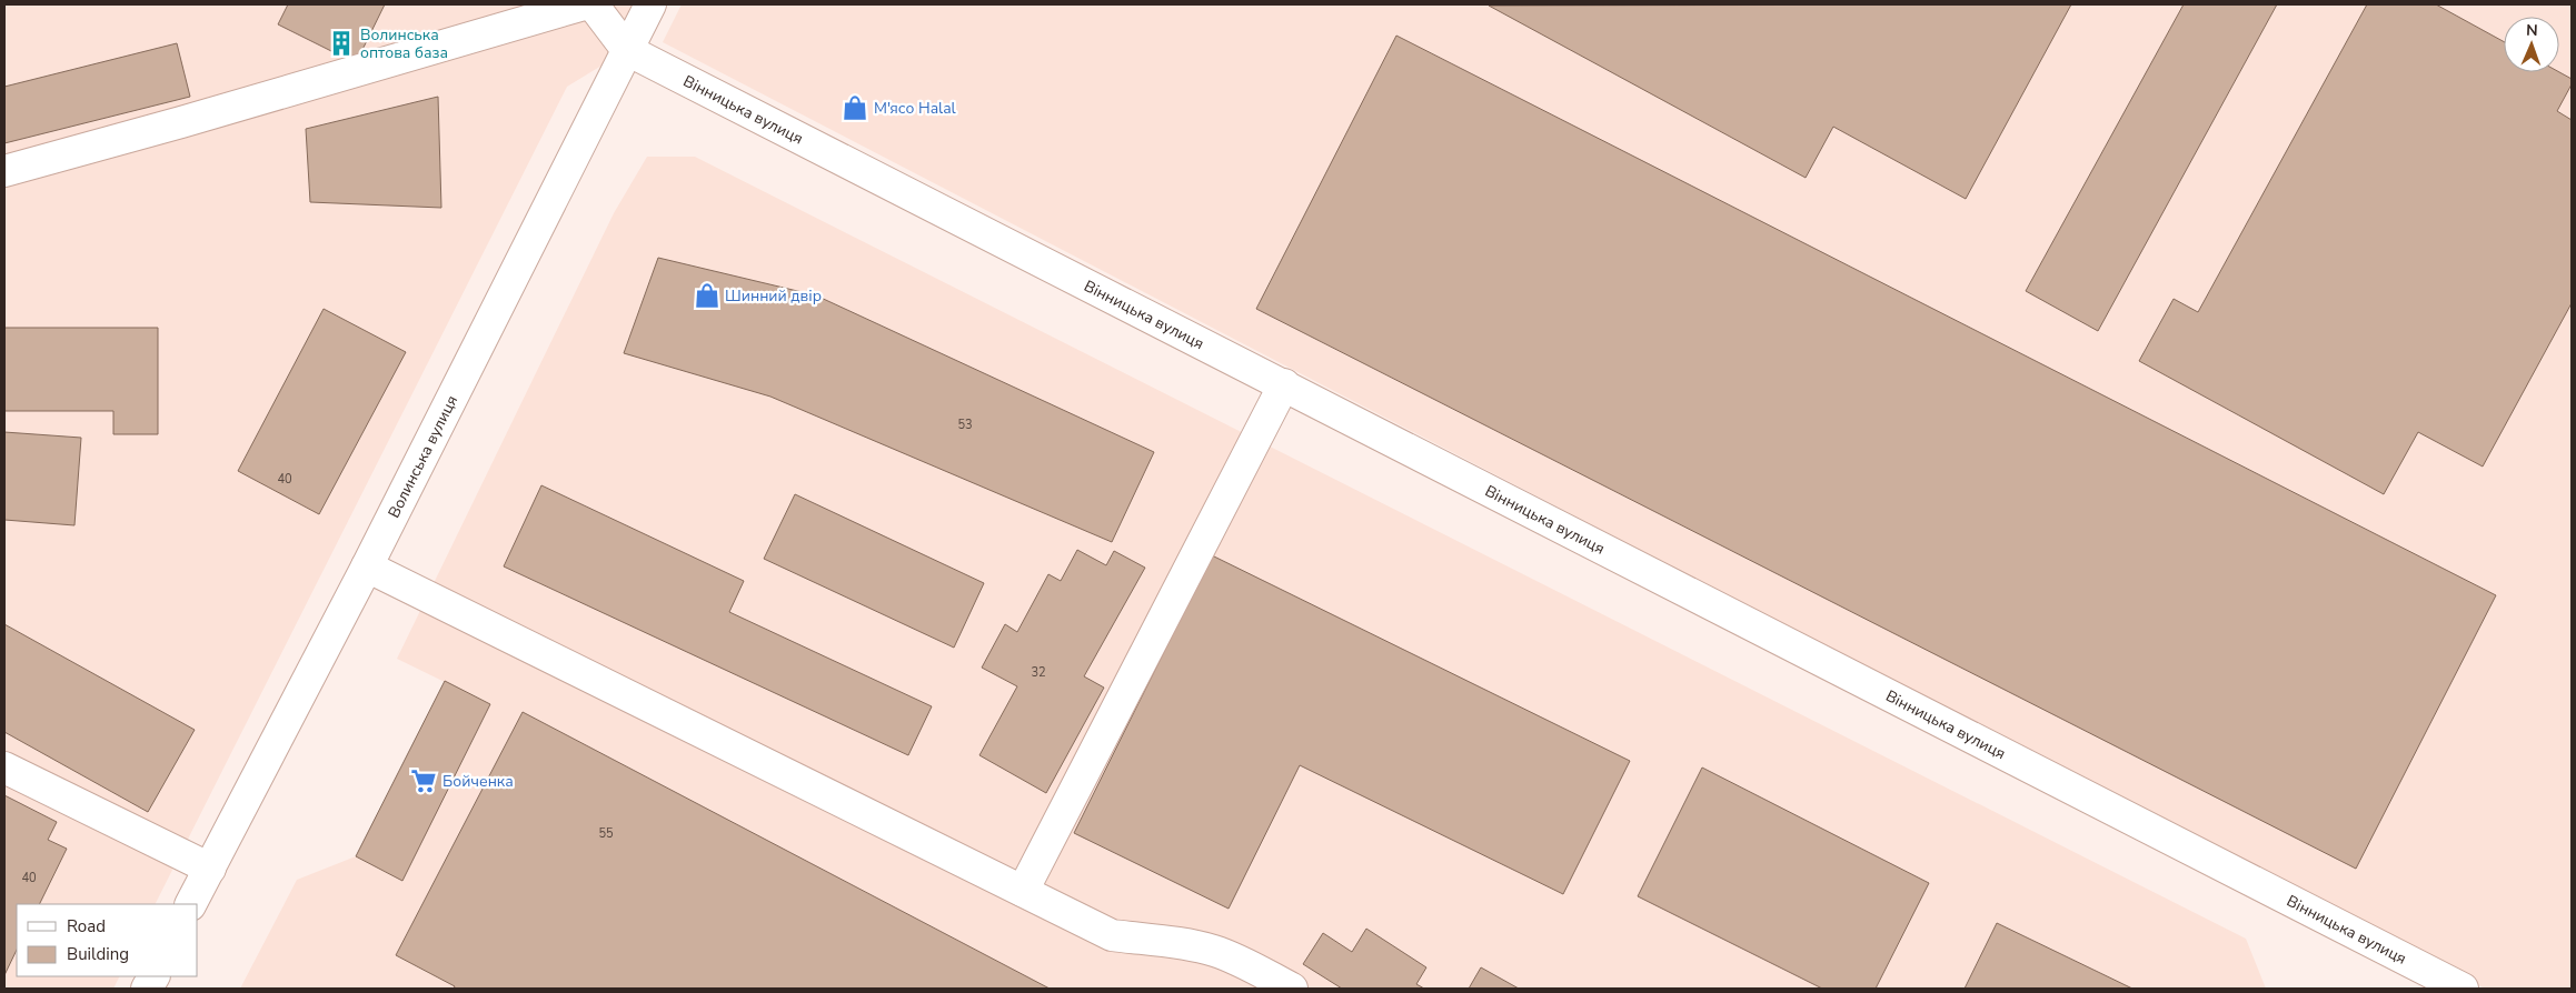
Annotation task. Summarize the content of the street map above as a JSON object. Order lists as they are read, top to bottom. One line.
{"streets":{"street":["Вінницька вулиця","Волинська вулиця"]},"crossings":[["Вінницька вулиця","Волинська вулиця"]],"places":{"building":["Волинська оптова база"],"shop":["М'ясо Halal","Шинний двір"],"supermarket":["Бойченка"]},"house_numbers":["53","40","32","55","40"],"legend":["Road","Building"],"north":"top"}
